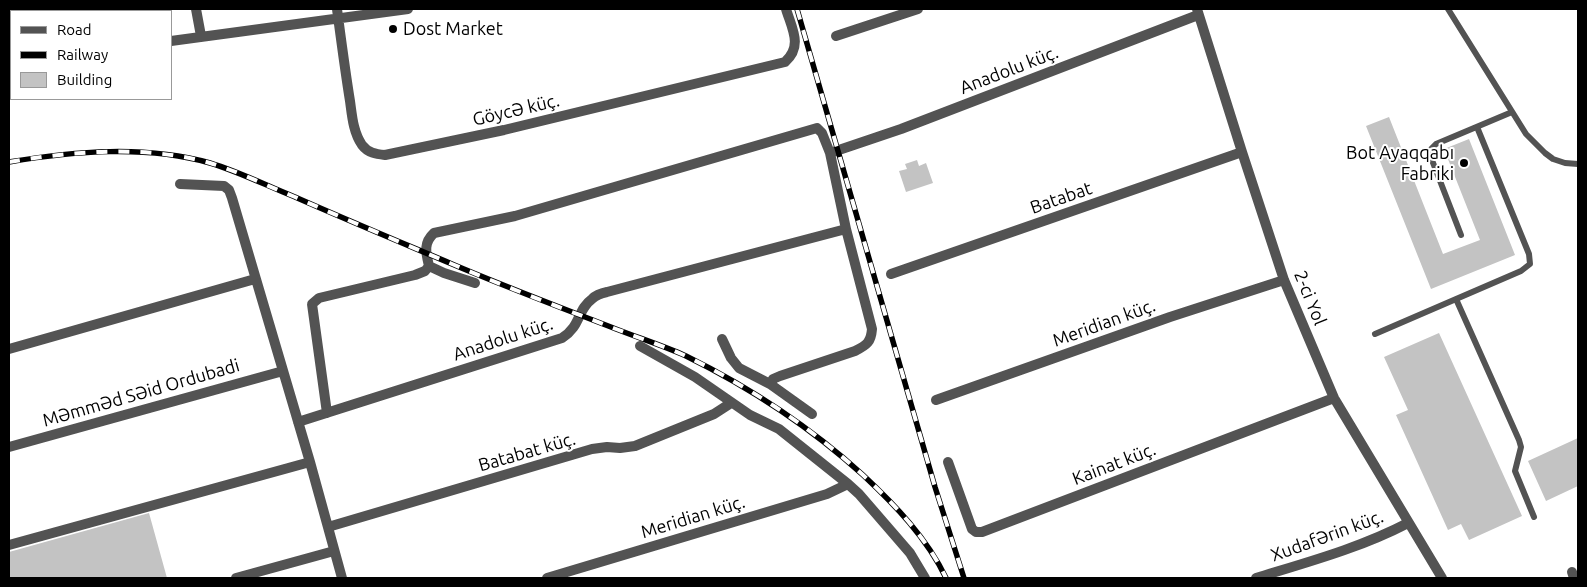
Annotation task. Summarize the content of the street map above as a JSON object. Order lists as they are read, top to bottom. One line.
{"streets":{"street":["Anadolu küç.","Göycə küç.","Batabat","2-ci Yol","Meridian küç.","Məmməd Səid Ordubadi","Batabat küç.","Kainat küç.","Xudafərin küç."]},"crossings":[["Anadolu küç.","2-ci Yol"],["Batabat","2-ci Yol"],["2-ci Yol","Meridian küç."],["2-ci Yol","Kainat küç."],["2-ci Yol","Xudafərin küç."]],"places":["Dost Market","Bot Ayaqqabı Fabriki"],"legend":["Road","Railway","Building"]}
